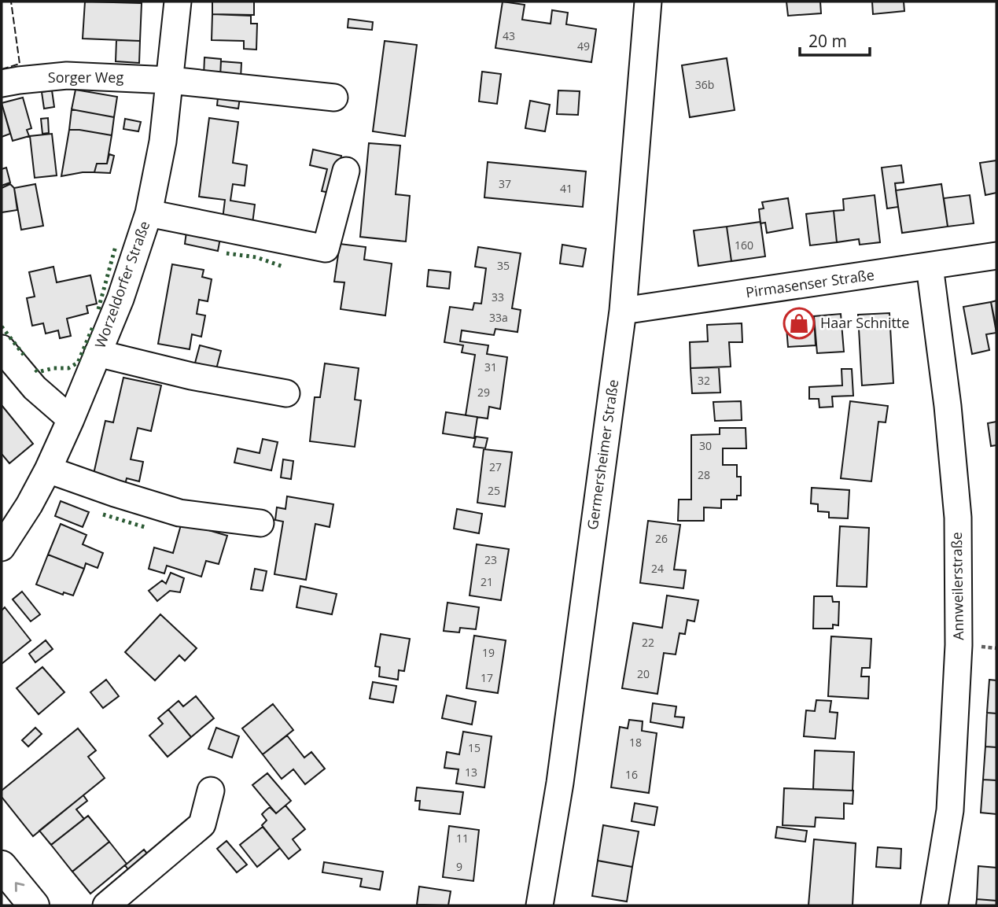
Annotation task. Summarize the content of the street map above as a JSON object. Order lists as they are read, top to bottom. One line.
{"streets":{"street":["Sorger Weg","Pirmasenser Straße","Worzeldorfer Straße","Germersheimer Straße","Annweilerstraße"]},"crossings":[["Sorger Weg","Worzeldorfer Straße"],["Pirmasenser Straße","Germersheimer Straße"],["Pirmasenser Straße","Annweilerstraße"]],"places":{"shop":["Haar Schnitte"]},"house_numbers":["43","49","36b","37","41","160","35","33","33a","31","32","29","30","27","28","25","26","23","24","21","22","19","20","17","18","15","13","16","11","9"],"scale_bar":"20 m"}
